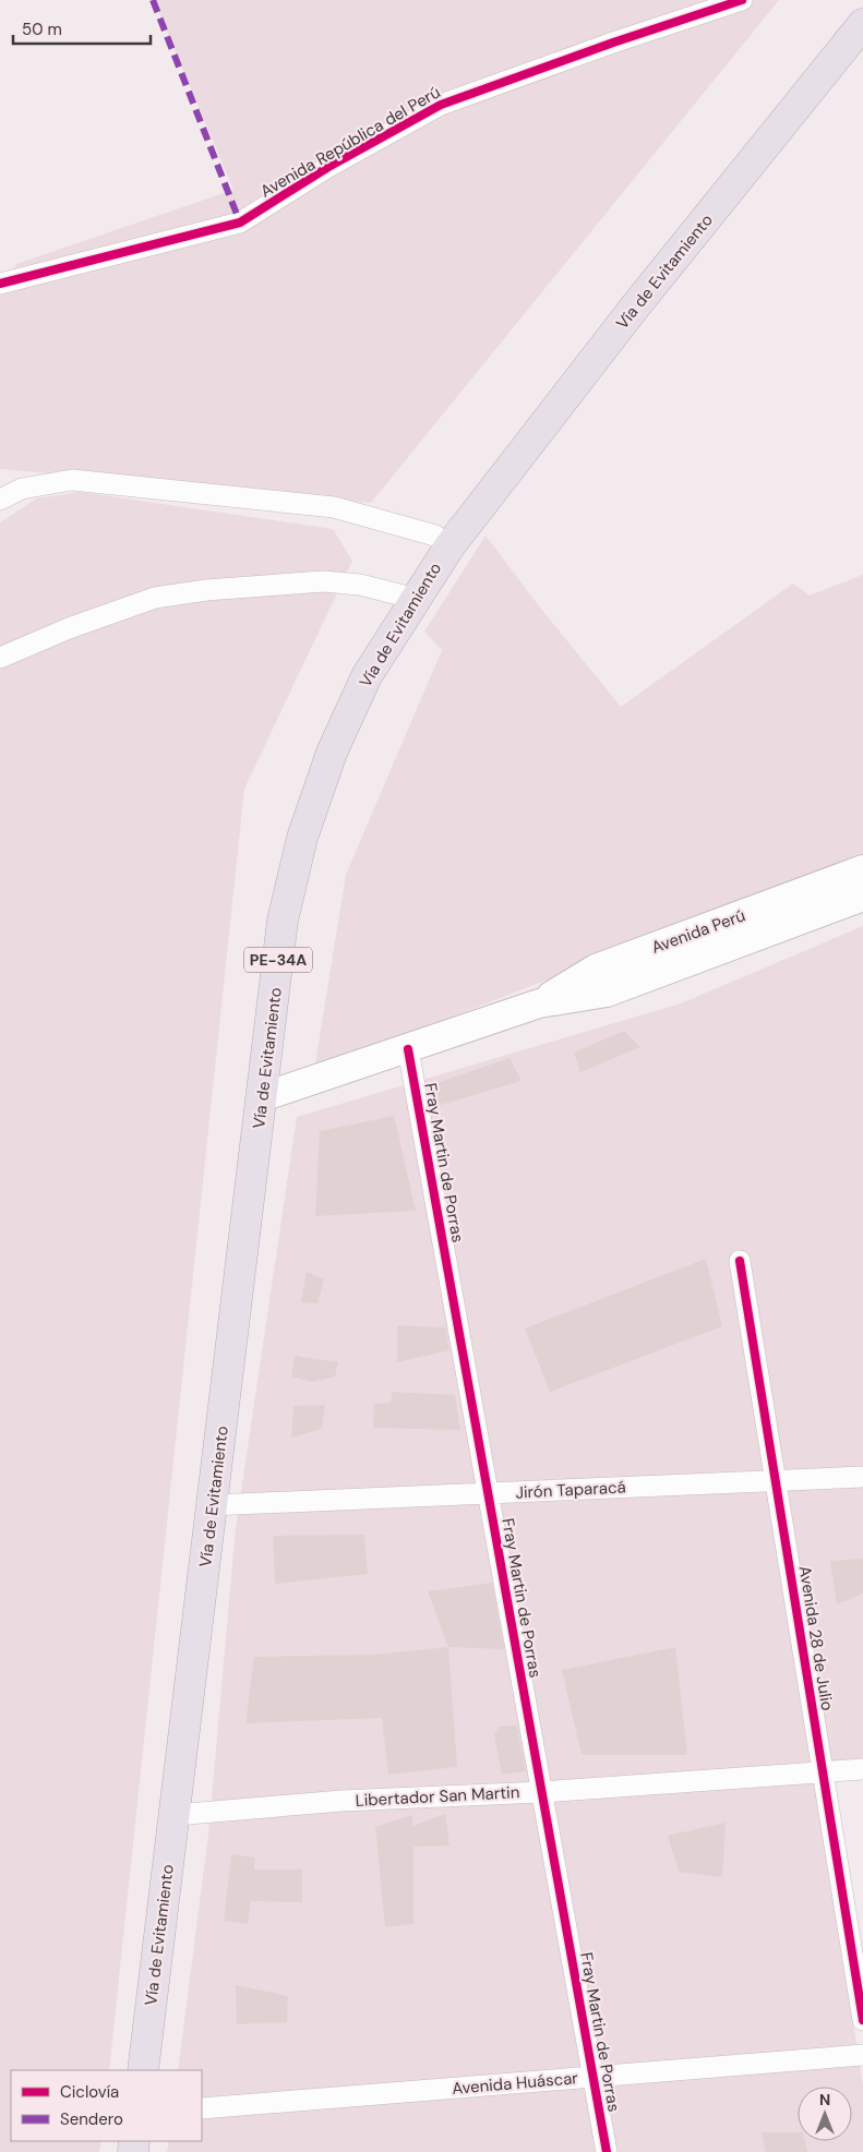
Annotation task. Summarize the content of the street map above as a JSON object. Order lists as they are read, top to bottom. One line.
{"streets":{"highway":["Vía de Evitamiento","PE-34A"],"main road":["Avenida Perú"],"street":["Avenida República del Perú","Fray Martin de Porras","Jirón Taparacá","Avenida 28 de Julio","Libertador San Martin","Avenida Huáscar"]},"crossings":[["Vía de Evitamiento","Avenida Perú"],["Vía de Evitamiento","Jirón Taparacá"],["Vía de Evitamiento","Libertador San Martin"],["Avenida Perú","Fray Martin de Porras"],["Fray Martin de Porras","Jirón Taparacá"],["Fray Martin de Porras","Libertador San Martin"],["Fray Martin de Porras","Avenida Huáscar"],["Jirón Taparacá","Avenida 28 de Julio"],["Avenida 28 de Julio","Libertador San Martin"]],"legend":["Ciclovía","Sendero"],"scale_bar":"50 m","north":"top"}
